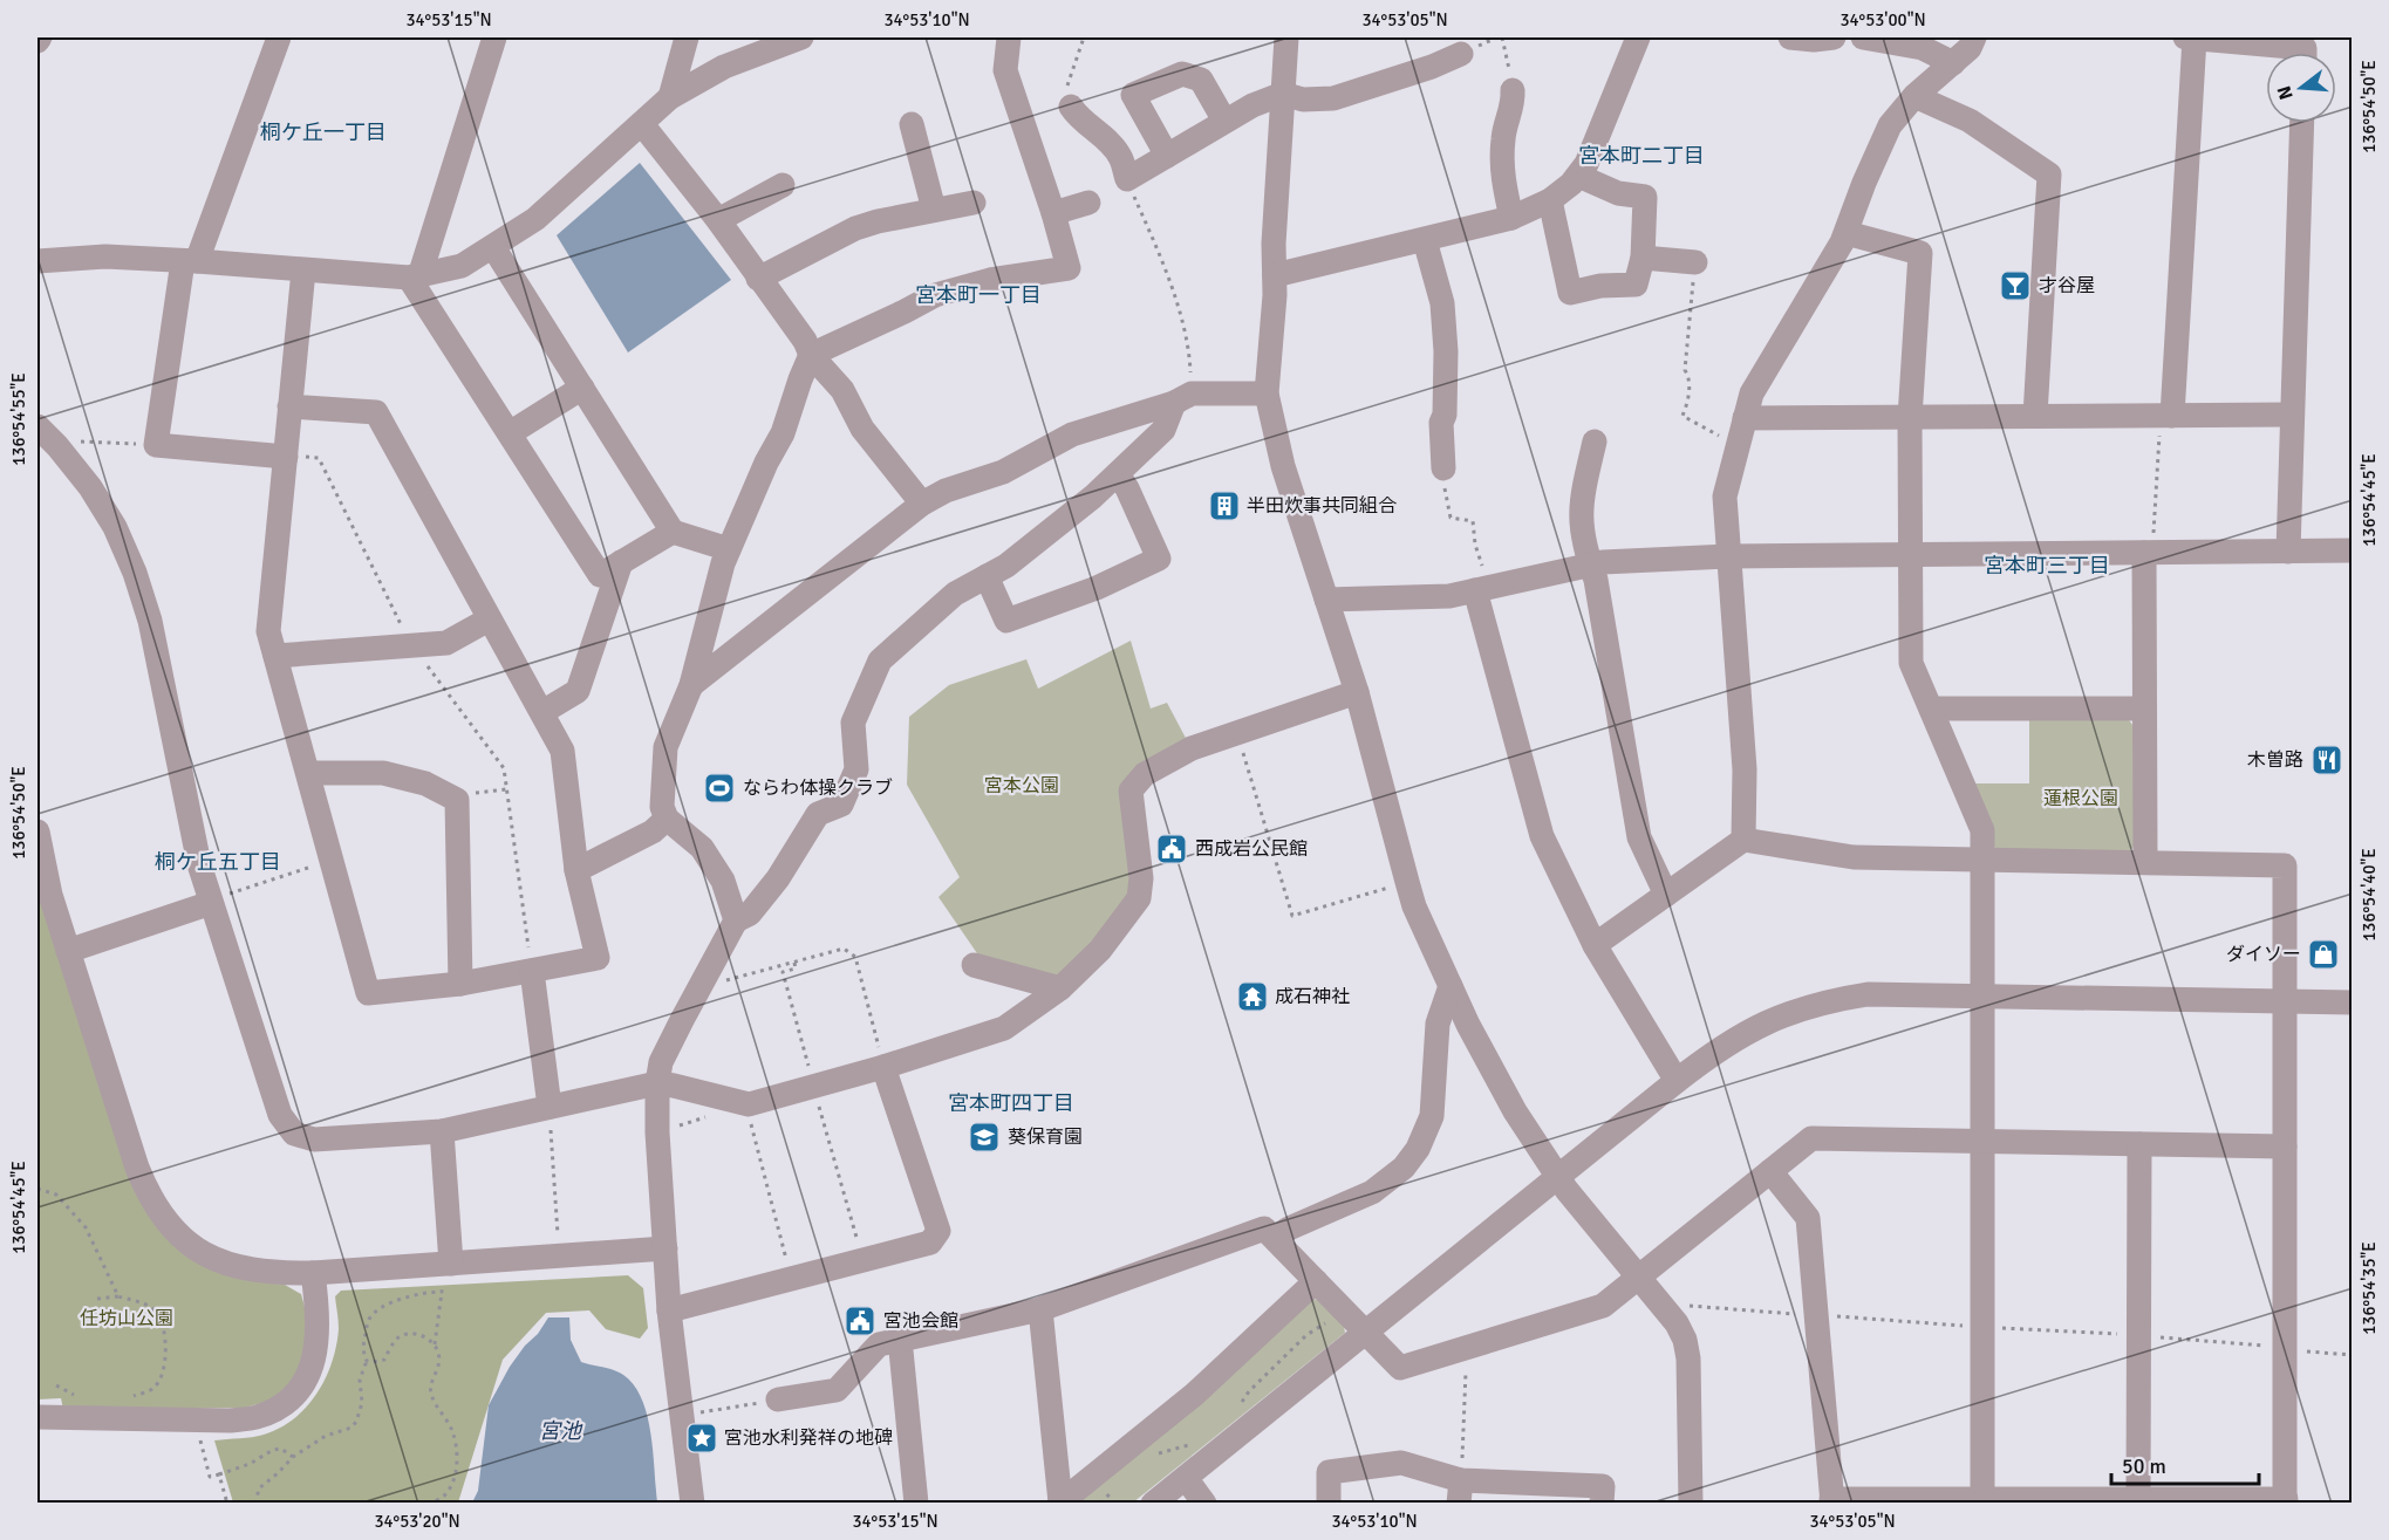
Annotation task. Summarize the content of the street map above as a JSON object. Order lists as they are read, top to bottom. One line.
{"districts":["桐ケ丘一丁目","宮本町二丁目","宮本町一丁目","宮本町三丁目","桐ケ丘五丁目","宮本町四丁目"],"water":["宮池"],"parks":["宮本公園","蓮根公園","任坊山公園"],"places":{"bar":["才谷屋"],"building":["半田炊事共同組合"],"restaurant":["木曽路"],"sports":["ならわ体操クラブ"],"public building":["西成岩公民館","宮池会館"],"shop":["ダイソー"],"temple":["成石神社"],"school or university":["葵保育園"],"place":["宮池水利発祥の地碑"]},"scale_bar":"50 m","north":"left","coordinates":["34°53'15\"N","34°53'10\"N","34°53'05\"N","34°53'00\"N","136°54'50\"E","136°54'55\"E","136°54'45\"E","136°54'40\"E","136°54'35\"E","34°53'20\"N"]}
